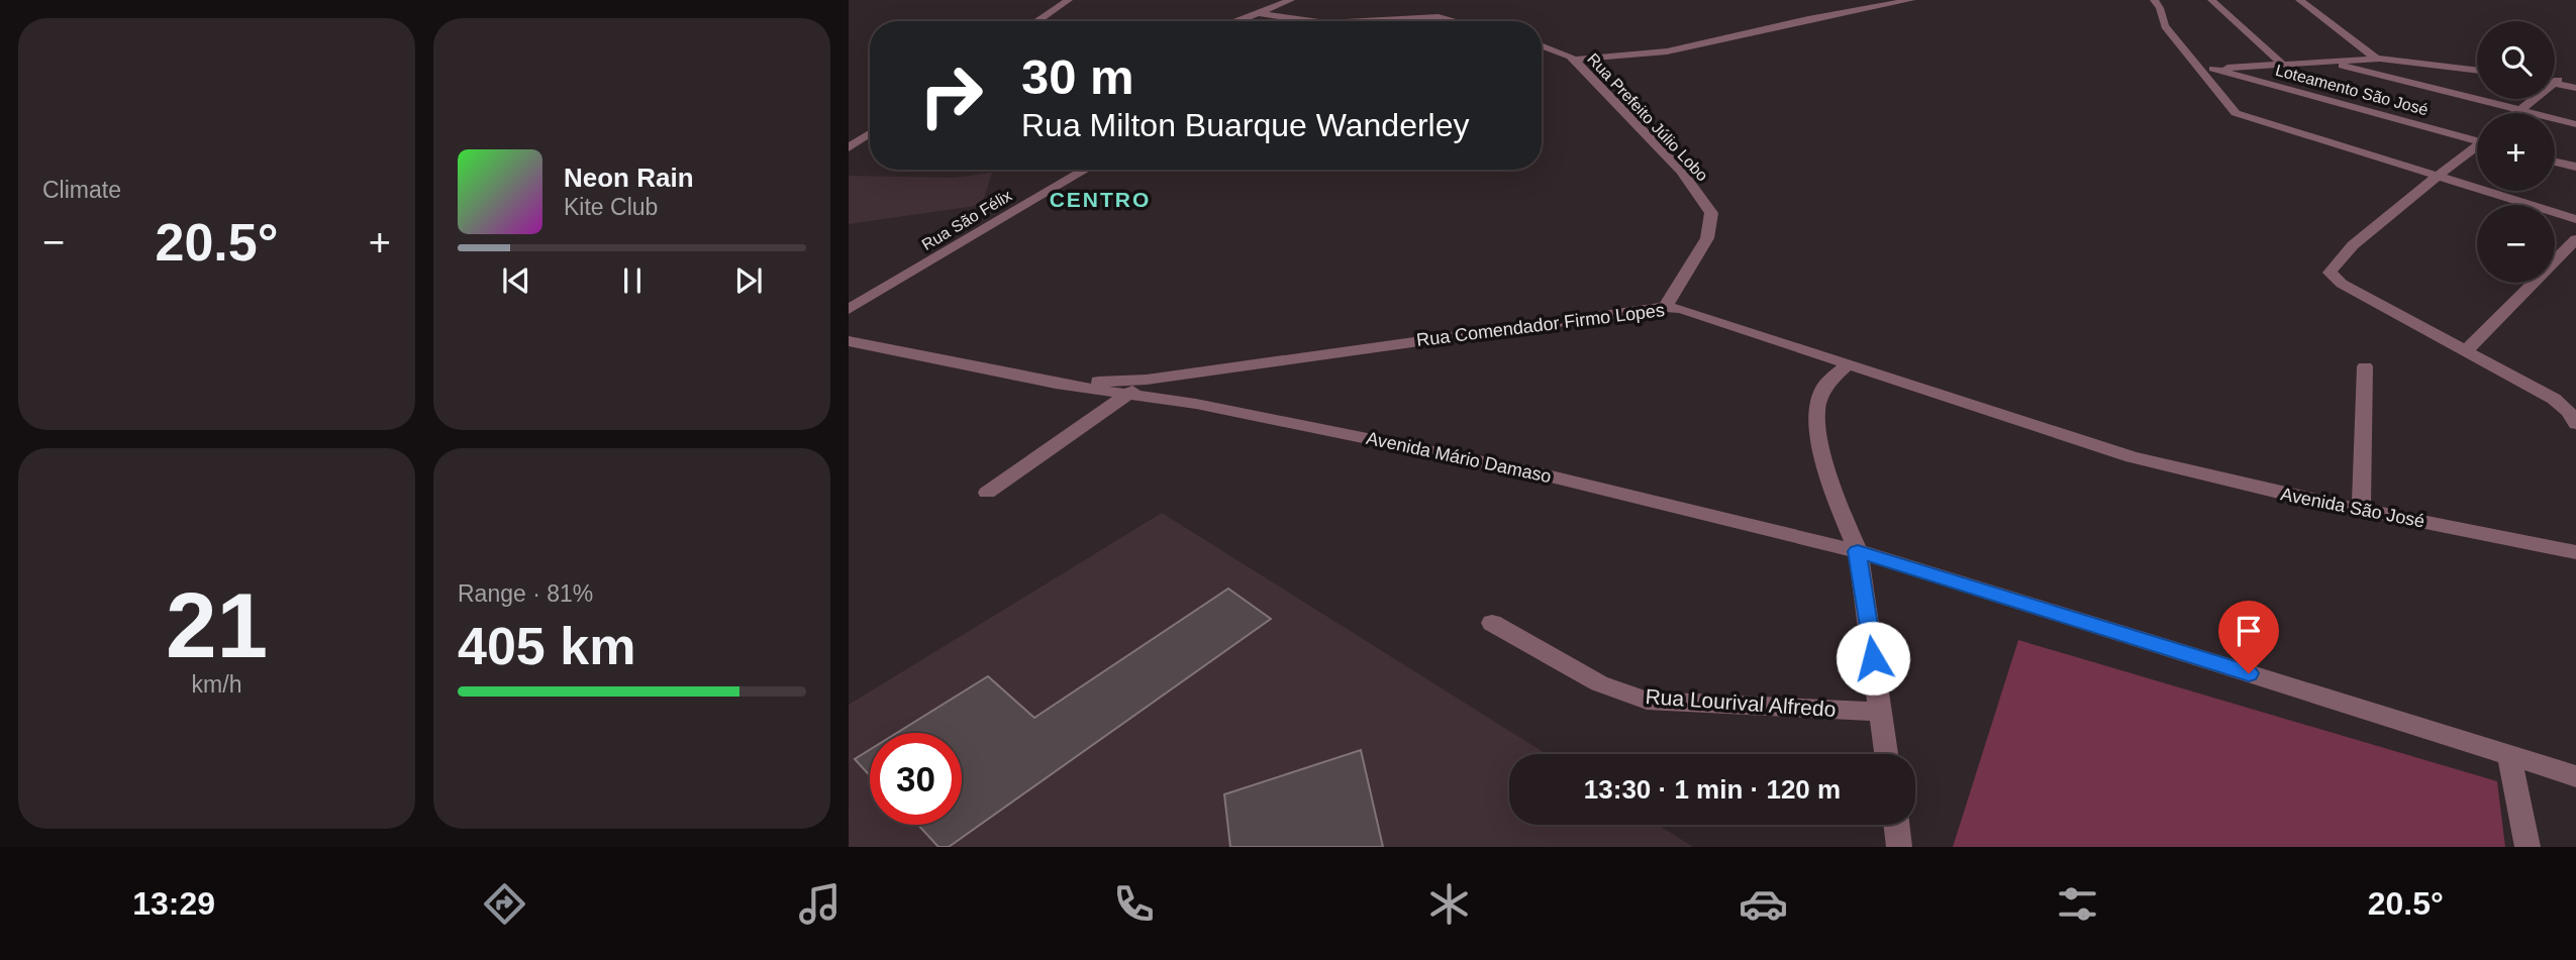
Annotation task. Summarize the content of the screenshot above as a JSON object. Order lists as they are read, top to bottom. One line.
{"streets":{"street":["Loteamento São José","Rua Prefeito Júlio Lobo","Rua São Félix","Rua Comendador Firmo Lopes","Avenida Mário Damaso","Avenida São José","Rua Lourival Alfredo"]},"crossings":[["Rua Prefeito Júlio Lobo","Rua Comendador Firmo Lopes"],["Rua Comendador Firmo Lopes","Avenida Mário Damaso"],["Rua Comendador Firmo Lopes","Avenida São José"]],"districts":["CENTRO"],"page":{"tile":["Climate",["21","km/h"],["Range · 81%","405 km"]],"map_buttons":["+","−"],"turn":["30 m","Rua Milton Buarque Wanderley"],"song":["Neon Rain","Kite Club"],"heat":["−","20.5°","+"],"limit":"30","trip":"13:30 · 1 min · 120 m","tabs":["13:29","20.5°"]}}
